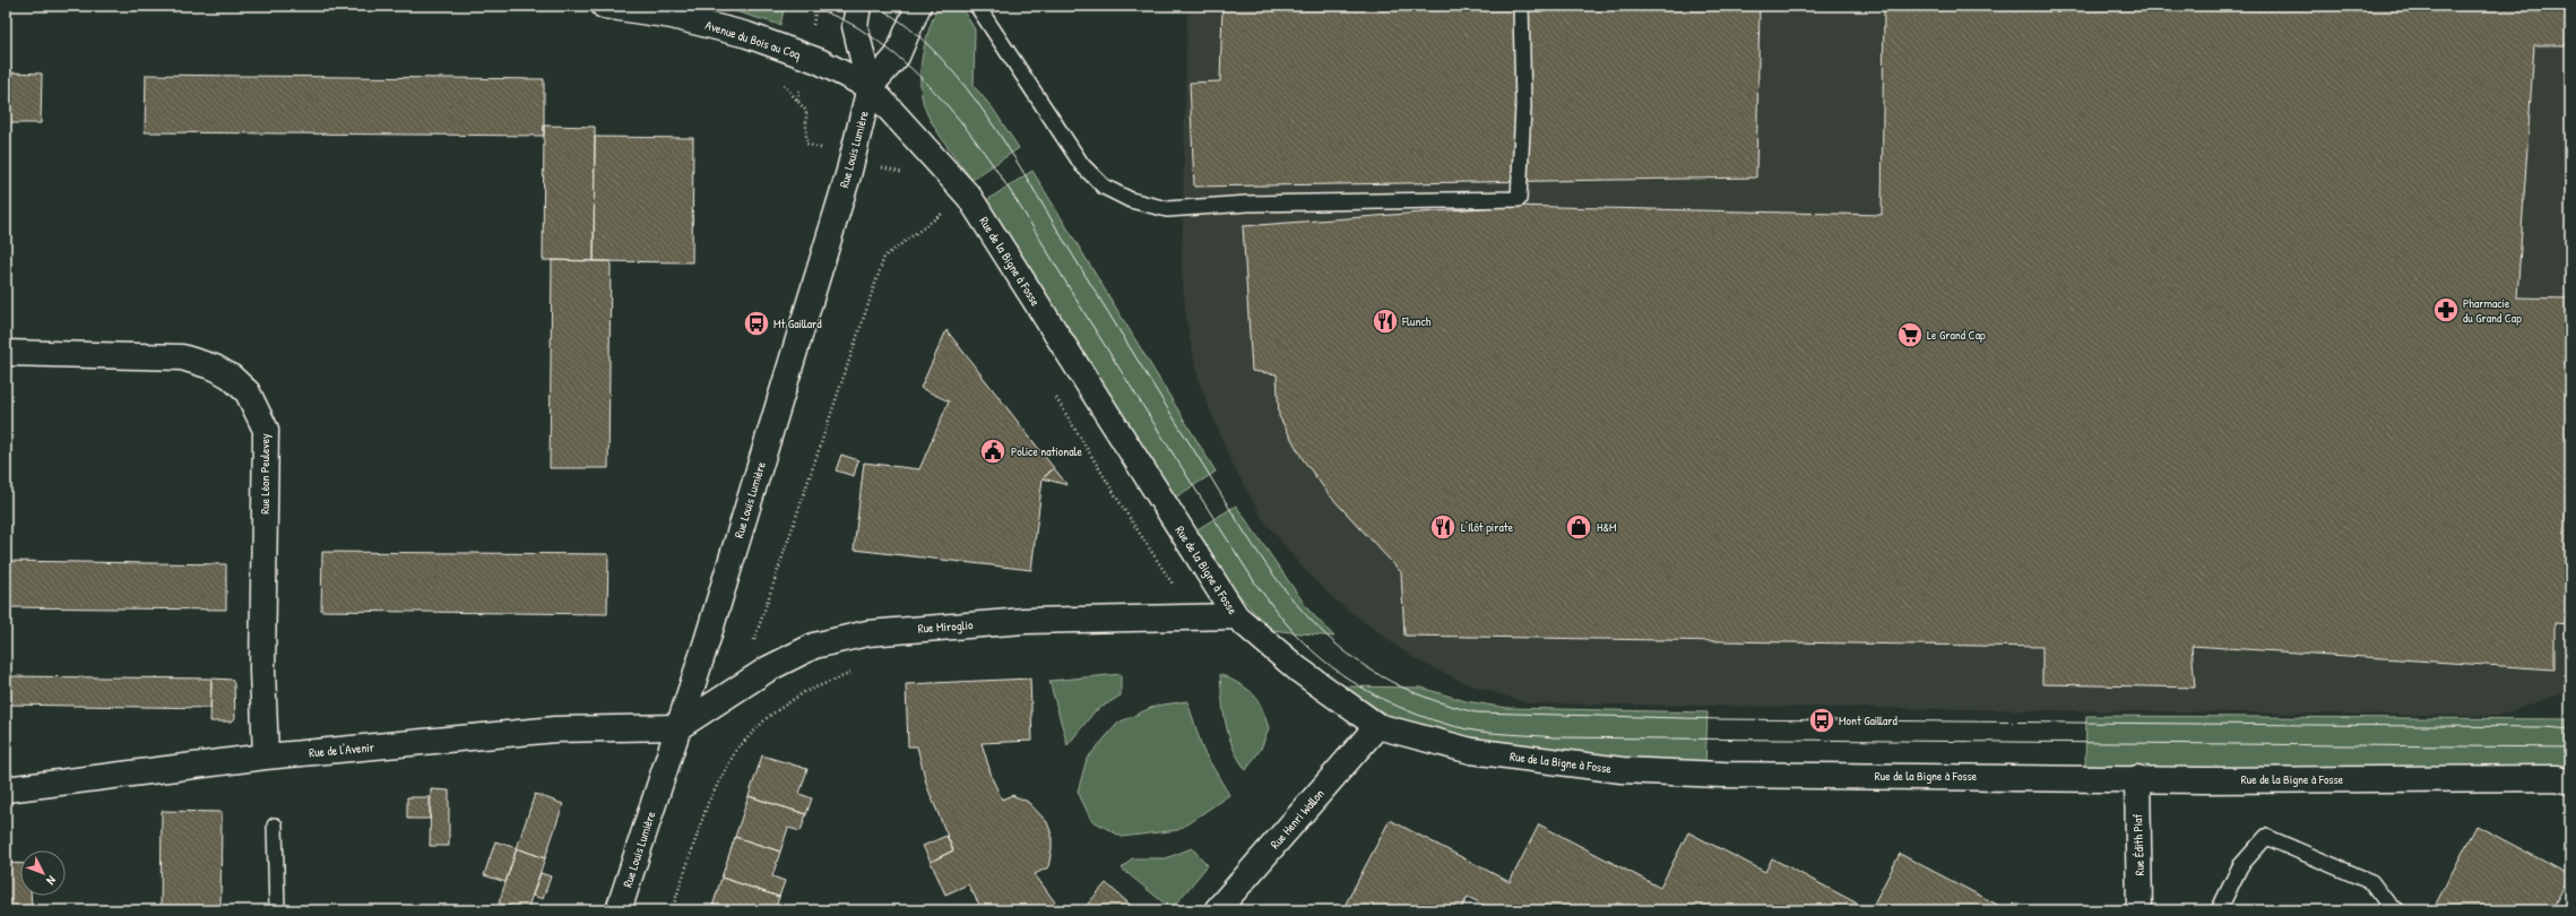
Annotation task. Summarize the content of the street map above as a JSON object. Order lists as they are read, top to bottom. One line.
{"streets":{"street":["Avenue du Bois au Coq","Rue Louis Lumière","Rue de la Bigne à Fosse","Rue Léon Peulevey","Rue Miroglio","Rue de l'Avenir","Rue Henri Wallon","Rue Édith Piaf"]},"crossings":[["Avenue du Bois au Coq","Rue Louis Lumière"],["Avenue du Bois au Coq","Rue de la Bigne à Fosse"],["Rue Louis Lumière","Rue de la Bigne à Fosse"],["Rue Louis Lumière","Rue Miroglio"],["Rue Louis Lumière","Rue de l'Avenir"],["Rue de la Bigne à Fosse","Rue Miroglio"],["Rue de la Bigne à Fosse","Rue Henri Wallon"],["Rue de la Bigne à Fosse","Rue Édith Piaf"],["Rue Léon Peulevey","Rue de l'Avenir"],["Rue Miroglio","Rue de l'Avenir"]],"places":{"pharmacy":["Pharmacie du Grand Cap"],"restaurant":["Flunch","L'Ilôt pirate"],"bus stop":["Mt Gaillard","Mont Gaillard"],"supermarket":["Le Grand Cap"],"public building":["Police nationale"],"shop":["H&M"]},"north":"bottom right"}
